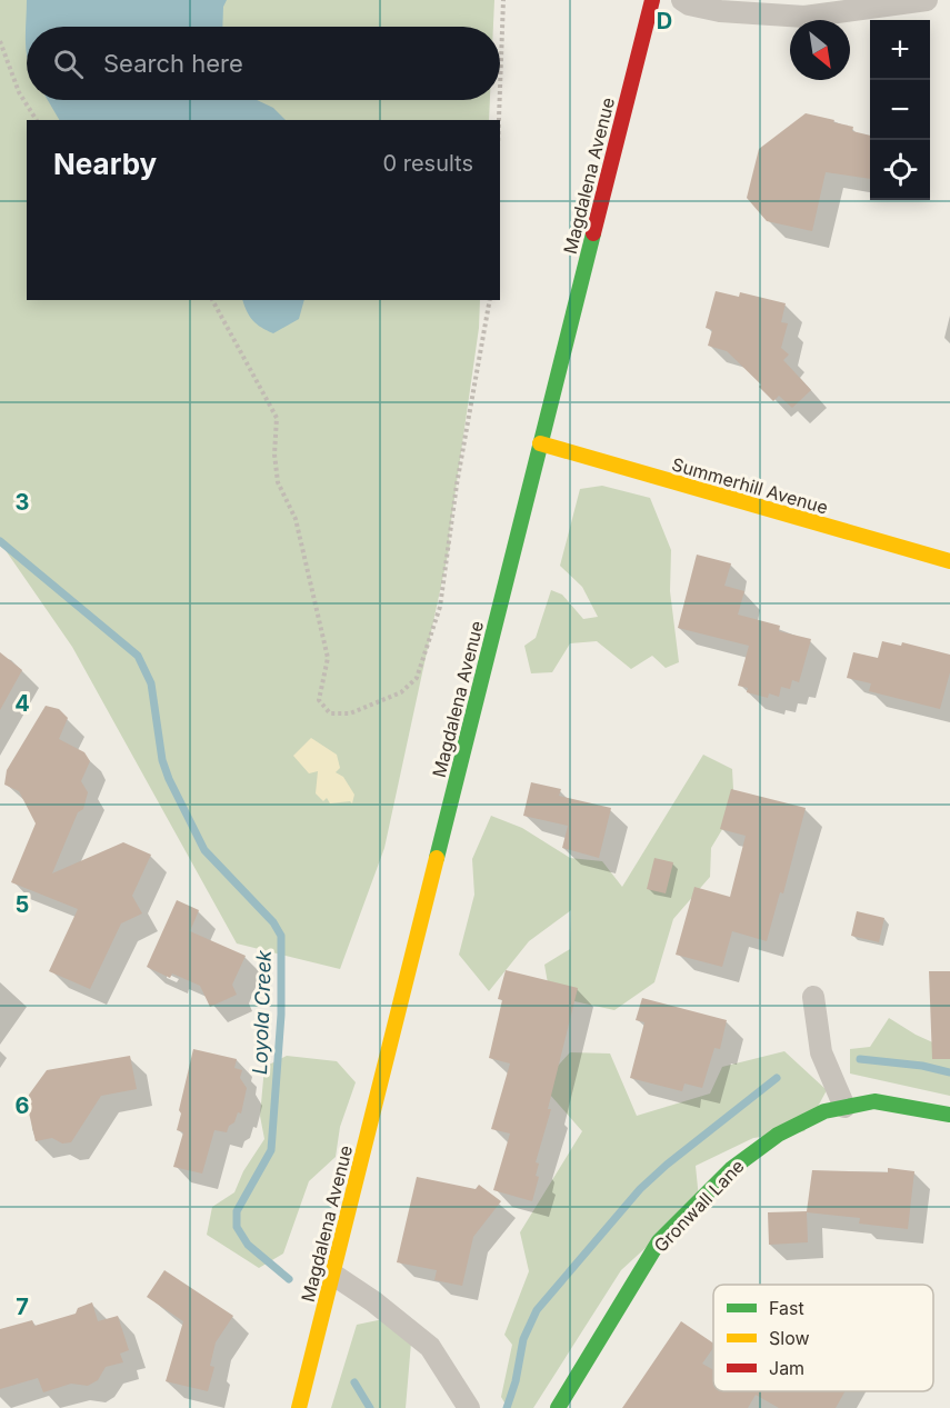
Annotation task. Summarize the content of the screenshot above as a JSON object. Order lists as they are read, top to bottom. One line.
{"streets":{"main road":["Magdalena Avenue","Summerhill Avenue","Gronwall Lane"]},"crossings":[["Magdalena Avenue","Summerhill Avenue"]],"water":["Loyola Creek"],"legend":["Fast","Slow","Jam"],"north":"bottom right","page":{"map_buttons":["+","−"],"search":"Search here","heading":["Nearby","0 results"]},"grid":{"columns":["D"],"rows":["3","4","5","6","7"]}}
